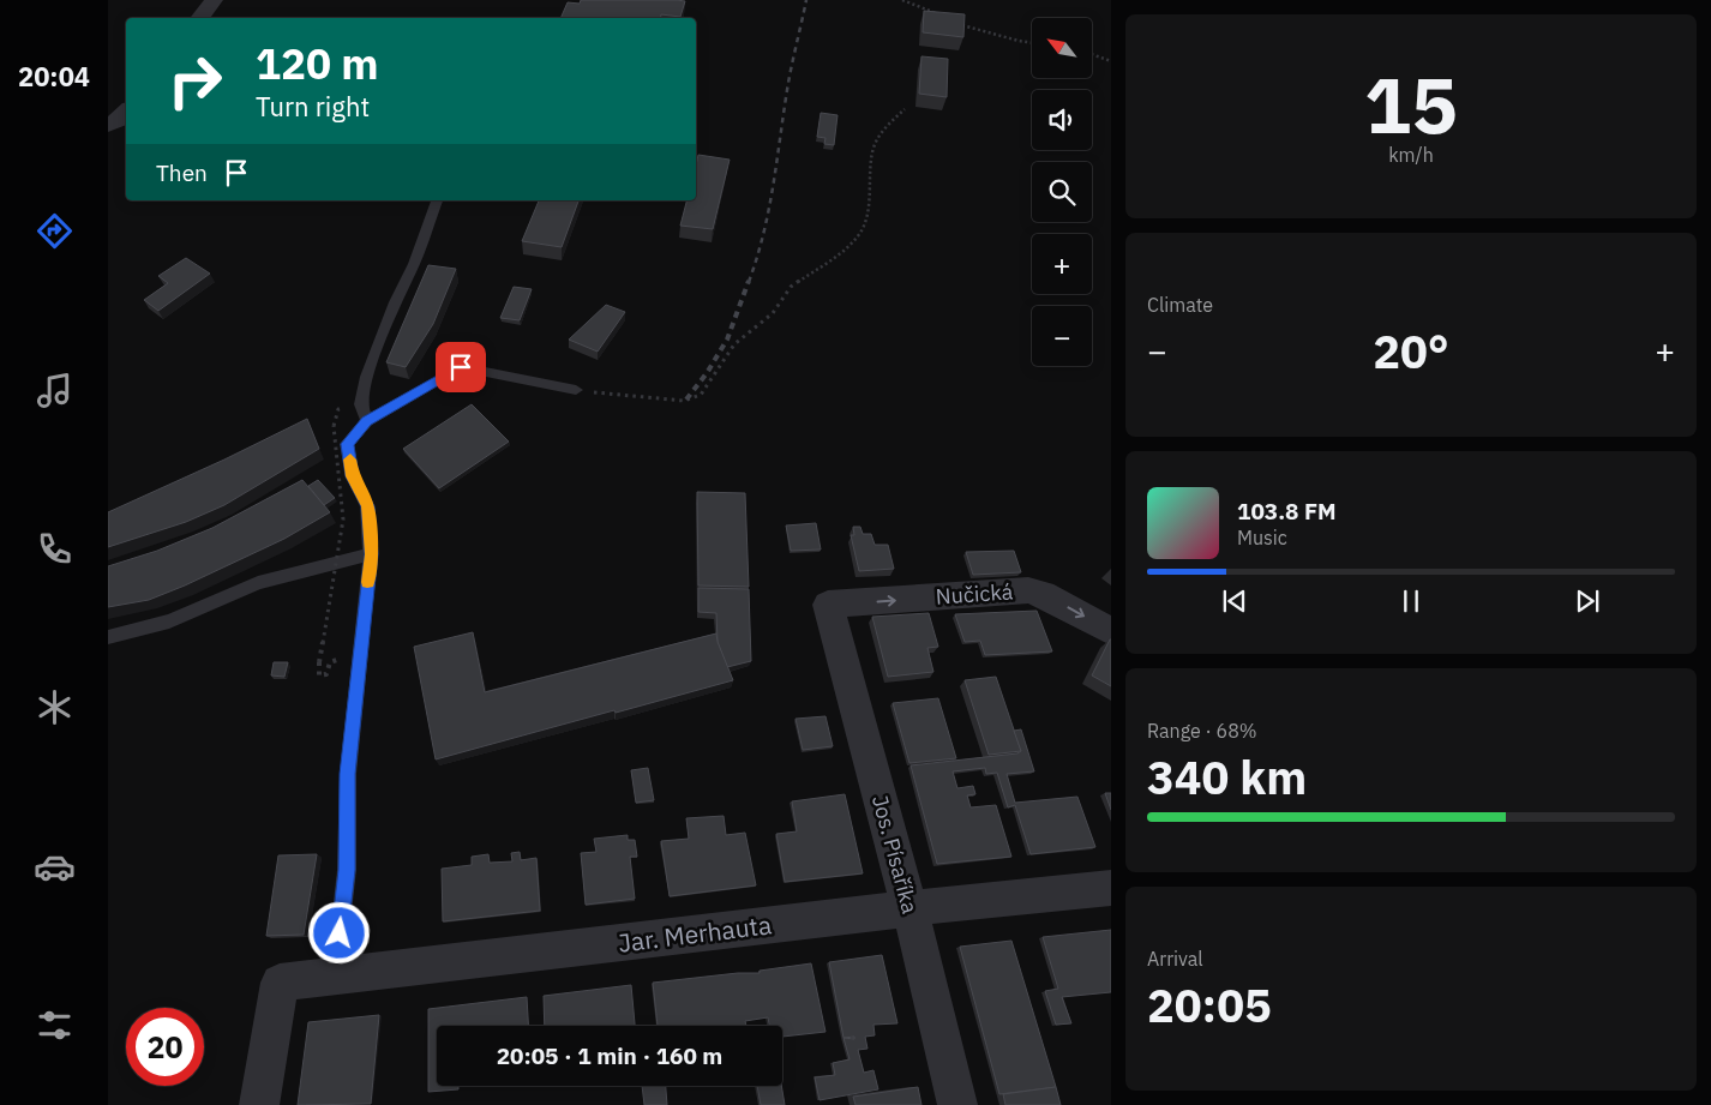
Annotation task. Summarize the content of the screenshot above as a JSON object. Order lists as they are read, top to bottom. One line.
{"streets":{"street":["Nučická","Jos. Písaříka","Jar. Merhauta"]},"crossings":[["Nučická","Jos. Písaříka"],["Jos. Písaříka","Jar. Merhauta"]],"one_way":["Nučická"],"north":"top left","page":{"tabs":"20:04","tile":[["15","km/h"],"Climate",["Range · 68%","340 km"],["Arrival","20:05"]],"map_buttons":["+","−"],"turn":["120 m","Turn right"],"then":"Then","heat":["−","20°","+"],"song":["103.8 FM","Music"],"limit":"20","trip":"20:05 · 1 min · 160 m"}}
